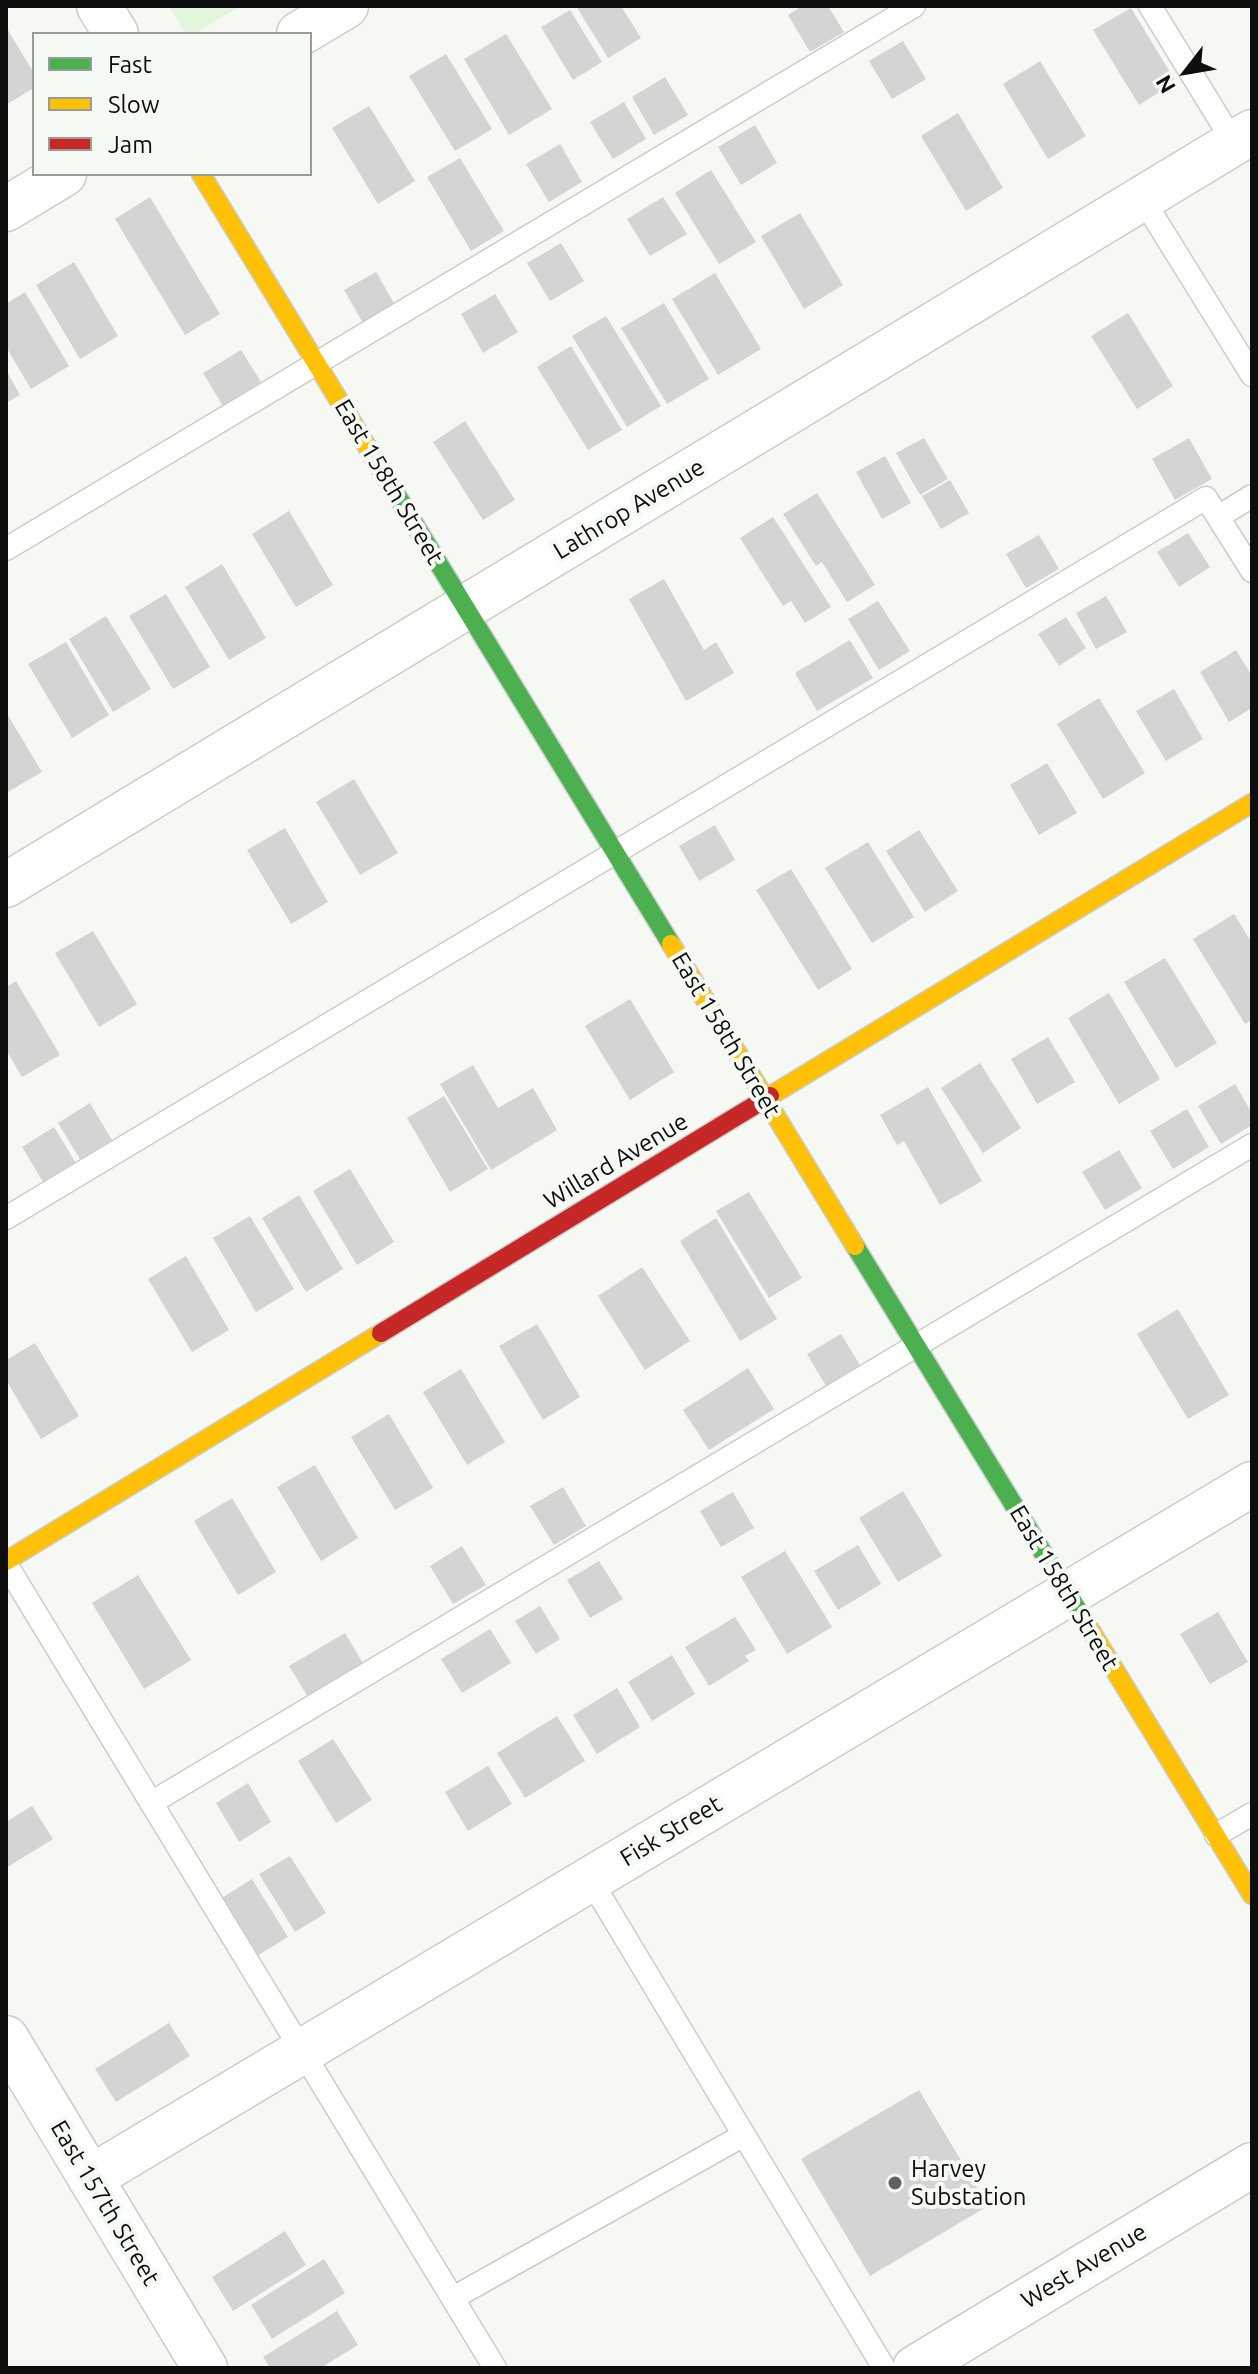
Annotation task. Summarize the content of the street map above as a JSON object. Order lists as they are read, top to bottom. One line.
{"streets":{"street":["East 158th Street","Lathrop Avenue","Willard Avenue","Fisk Street","East 157th Street","West Avenue"]},"crossings":[["East 158th Street","Lathrop Avenue"],["East 158th Street","Willard Avenue"],["East 158th Street","Fisk Street"],["Fisk Street","East 157th Street"]],"places":["Harvey Substation"],"legend":["Fast","Slow","Jam"],"north":"bottom left"}
